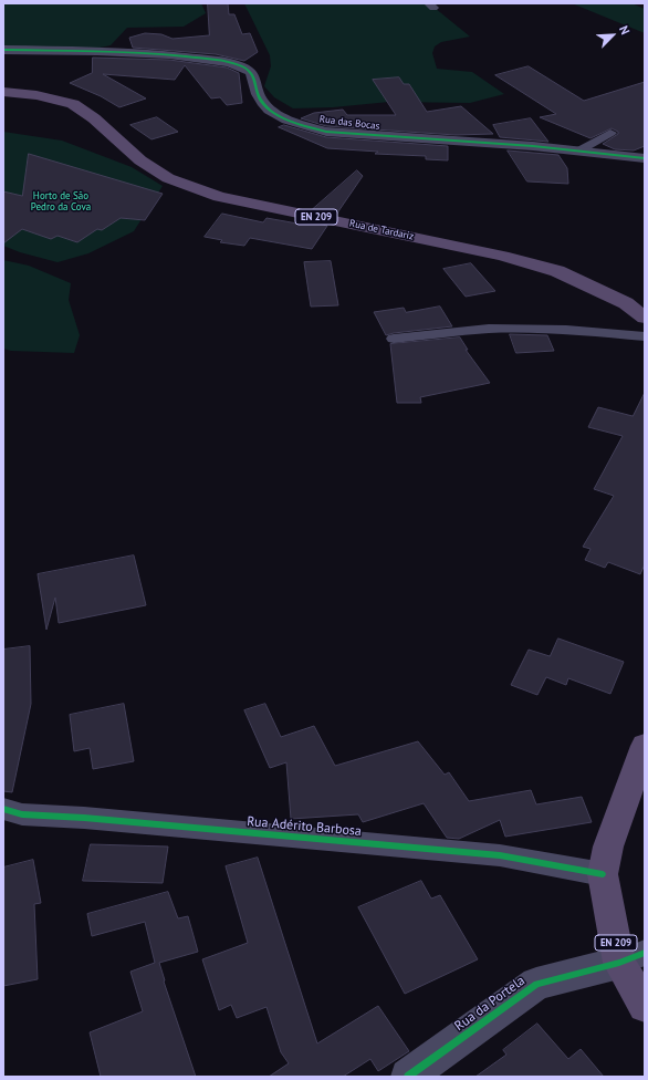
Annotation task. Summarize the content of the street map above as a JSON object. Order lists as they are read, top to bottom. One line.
{"streets":{"main road":["EN 209","Rua de Tardariz"],"street":["Rua das Bocas","Rua Adérito Barbosa","Rua da Portela"]},"crossings":[["EN 209","Rua Adérito Barbosa"],["EN 209","Rua da Portela"]],"parks":["Horto de São Pedro da Cova"],"north":"top right"}
